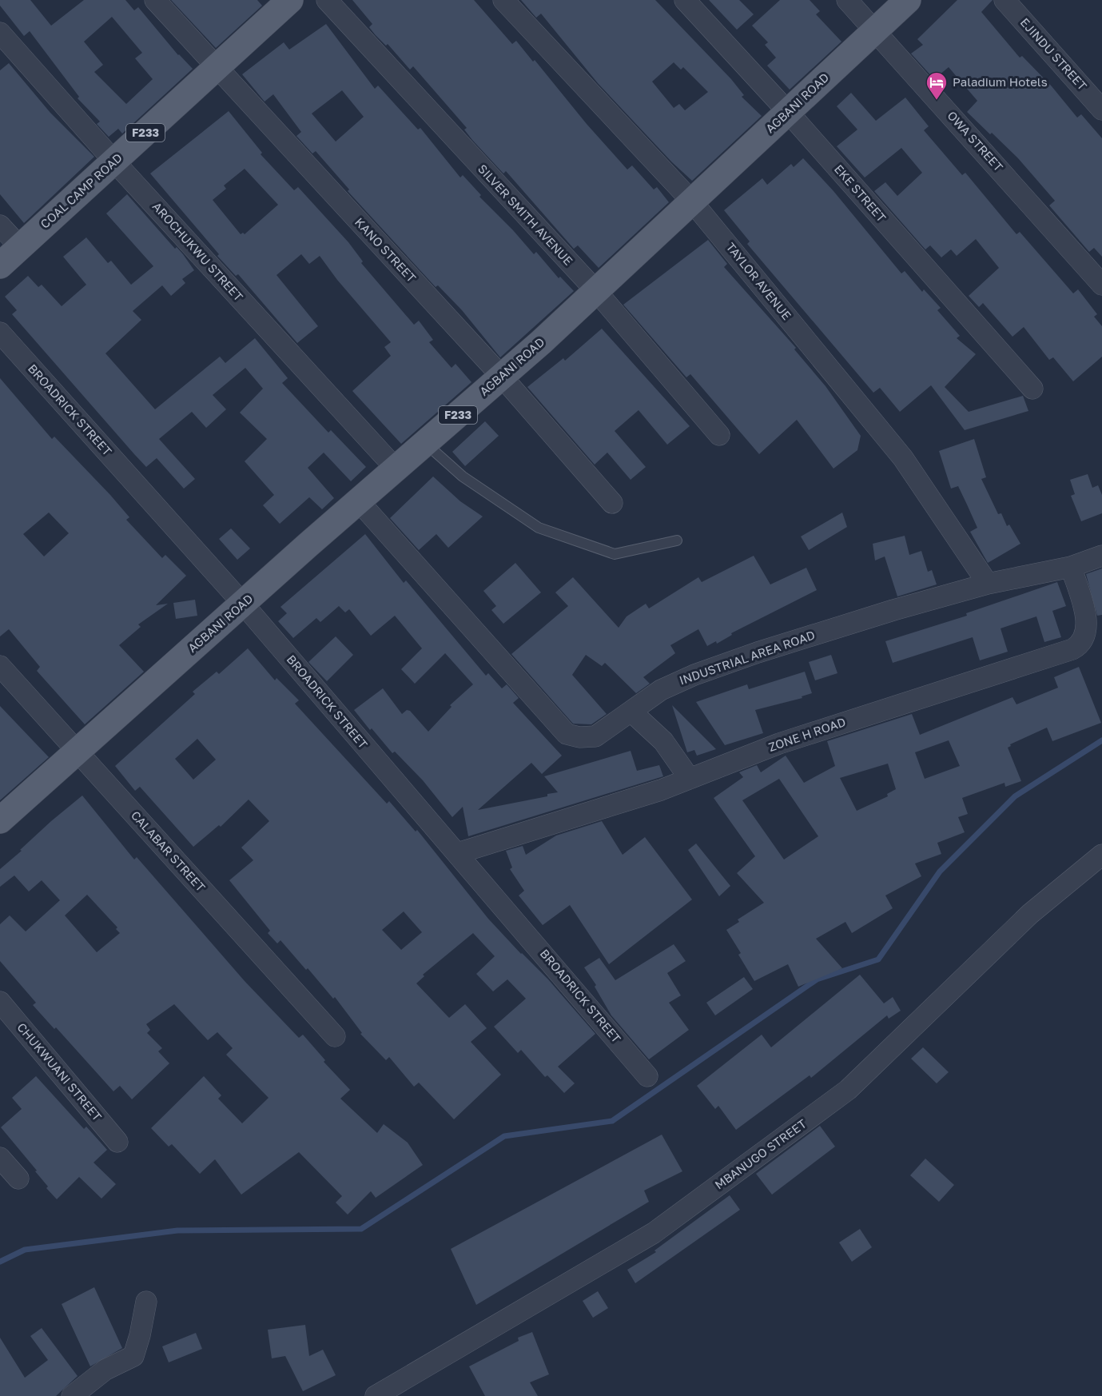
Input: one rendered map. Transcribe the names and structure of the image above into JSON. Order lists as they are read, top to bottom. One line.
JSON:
{"streets":{"main road":["AGBANI ROAD","F233","COAL CAMP ROAD"],"street":["EJINDU STREET","OWA STREET","EKE STREET","SILVER SMITH AVENUE","KANO STREET","AROCHUKWU STREET","TAYLOR AVENUE","BROADRICK STREET","INDUSTRIAL AREA ROAD","ZONE H ROAD","CALABAR STREET","CHUKWUANI STREET","MBANUGO STREET"]},"crossings":[["AGBANI ROAD","OWA STREET"],["AGBANI ROAD","EKE STREET"],["AGBANI ROAD","SILVER SMITH AVENUE"],["AGBANI ROAD","KANO STREET"],["AGBANI ROAD","AROCHUKWU STREET"],["AGBANI ROAD","TAYLOR AVENUE"],["AGBANI ROAD","BROADRICK STREET"],["AGBANI ROAD","INDUSTRIAL AREA ROAD"],["AGBANI ROAD","CALABAR STREET"],["COAL CAMP ROAD","KANO STREET"],["COAL CAMP ROAD","AROCHUKWU STREET"],["TAYLOR AVENUE","INDUSTRIAL AREA ROAD"],["BROADRICK STREET","ZONE H ROAD"],["INDUSTRIAL AREA ROAD","ZONE H ROAD"]],"places":{"hotel":["Paladium Hotels"]}}
